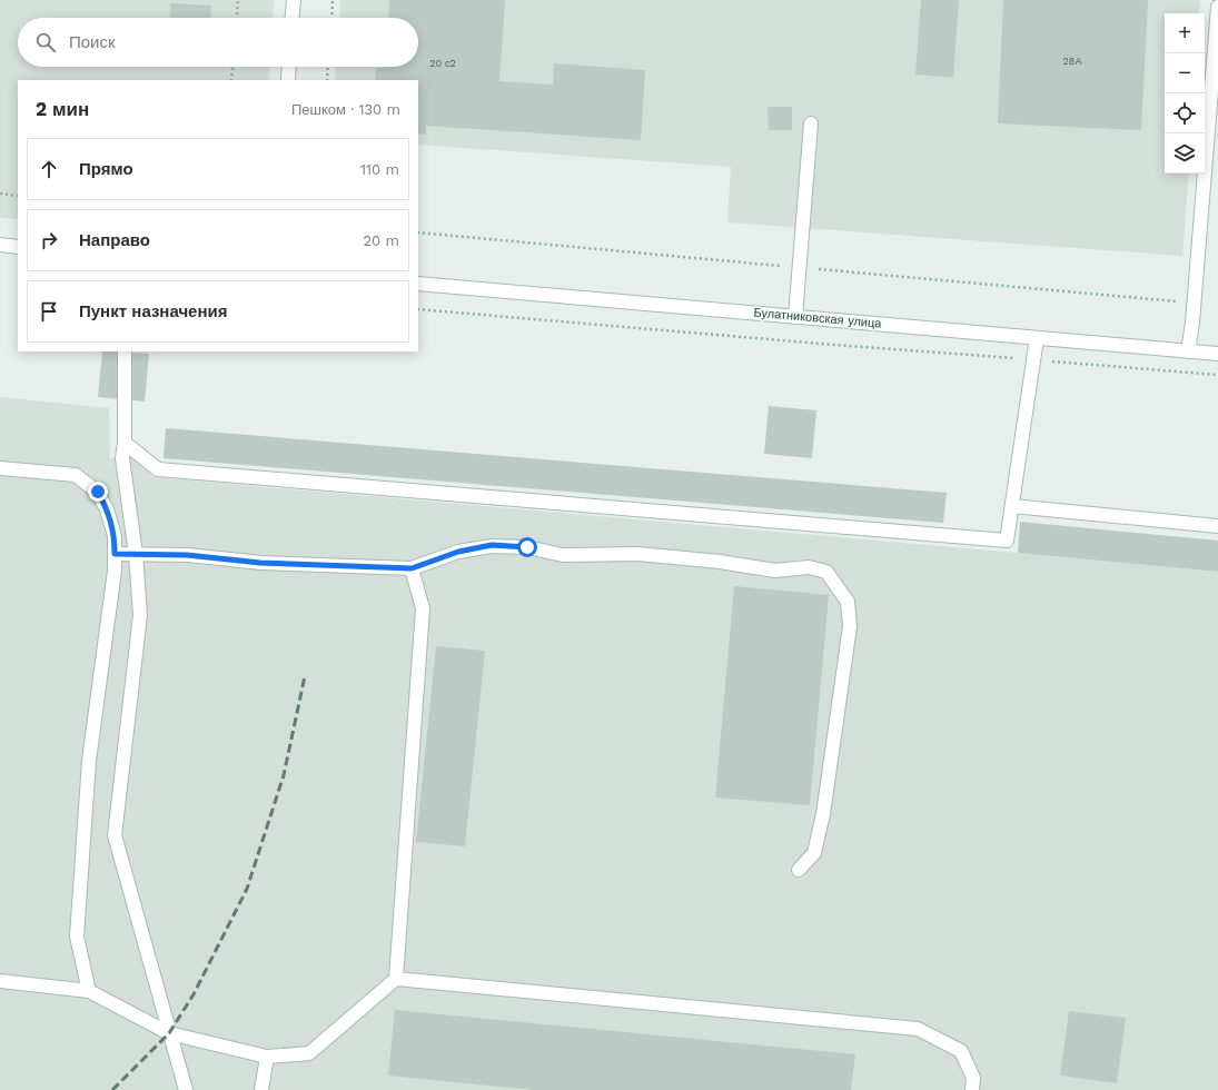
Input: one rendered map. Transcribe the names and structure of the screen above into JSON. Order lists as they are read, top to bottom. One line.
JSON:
{"streets":{"street":["Булатниковская улица"]},"house_numbers":["28А","20 с2"],"page":{"map_buttons":["+","−"],"search":"Поиск","heading":["2 мин","Пешком · 130 m"],"list":[["Прямо","110 m"],["Направо","20 m"],"Пункт назначения"]}}
